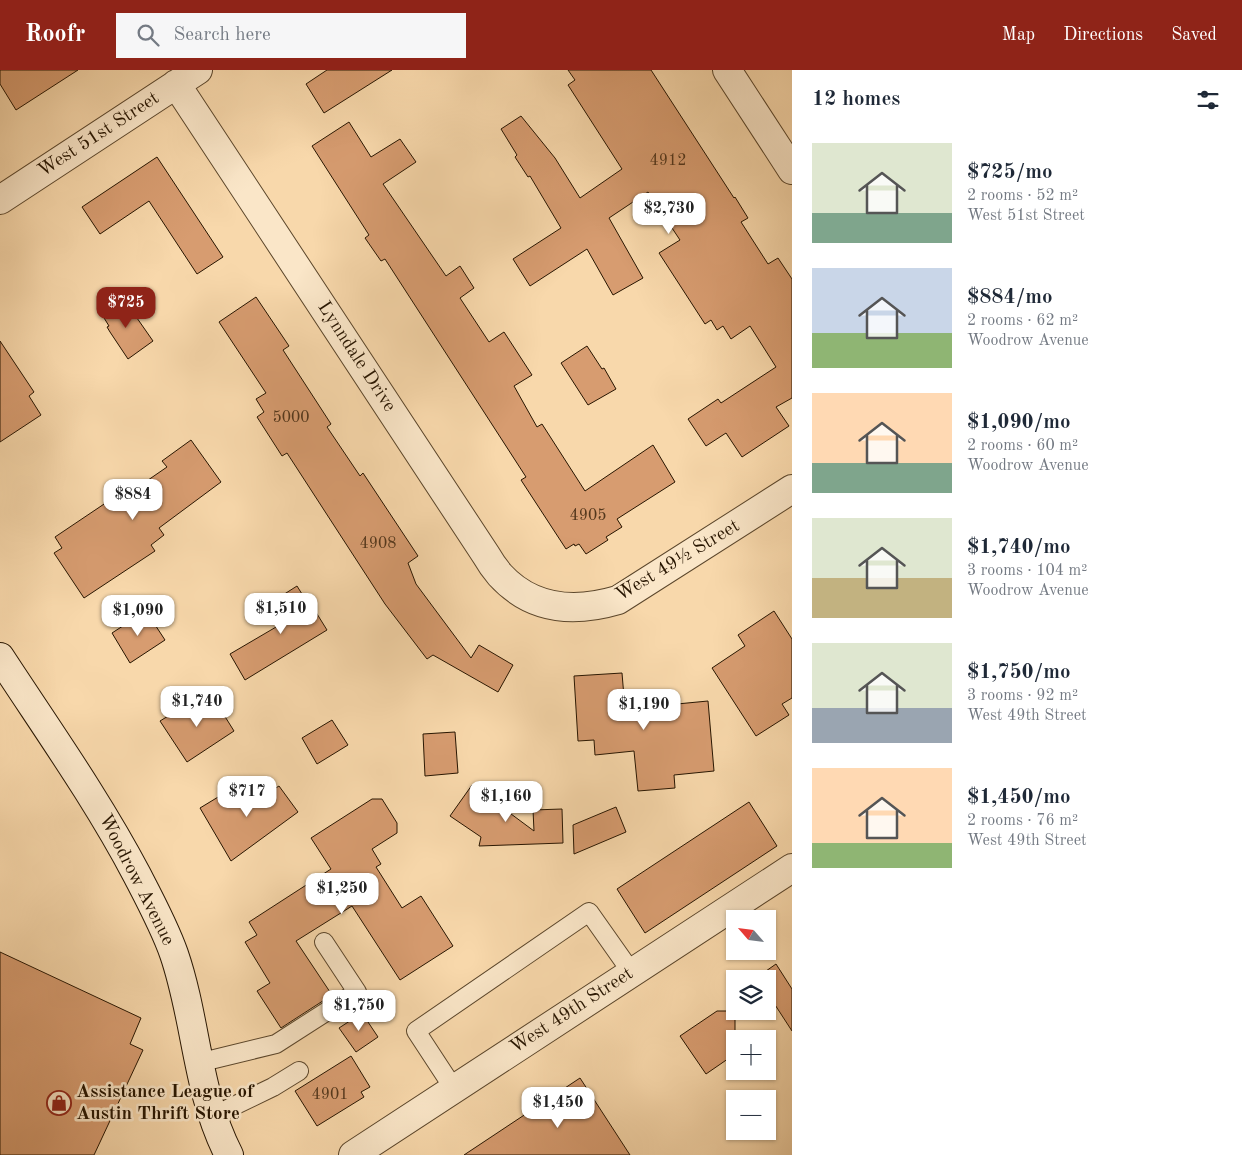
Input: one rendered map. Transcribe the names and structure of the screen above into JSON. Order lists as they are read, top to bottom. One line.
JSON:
{"streets":{"street":["West 51st Street","Lynndale Drive","West 49½ Street","Woodrow Avenue","West 49th Street"]},"crossings":[["West 51st Street","Lynndale Drive"],["Lynndale Drive","West 49½ Street"]],"places":{"shop":["Assistance League of Austin Thrift Store"]},"house_numbers":["4912","5000","4905","4908","4901"],"north":"top left","page":{"header":"Roofr","search":"Search here","nav":["Map","Directions","Saved"],"heading":"12 homes","list":[{"name":"$725/mo","note":"2 rooms · 52 m² · West 51st Street"},{"name":"$884/mo","note":"2 rooms · 62 m² · Woodrow Avenue"},{"name":"$1,090/mo","note":"2 rooms · 60 m² · Woodrow Avenue"},{"name":"$1,740/mo","note":"3 rooms · 104 m² · Woodrow Avenue"},{"name":"$1,750/mo","note":"3 rooms · 92 m² · West 49th Street"},{"name":"$1,450/mo","note":"2 rooms · 76 m² · West 49th Street"}],"price":["$2,730","$725","$884","$1,510","$1,090","$1,740","$1,190","$717","$1,160","$1,250","$1,750","$1,450"],"map_buttons":["+","−"]}}
